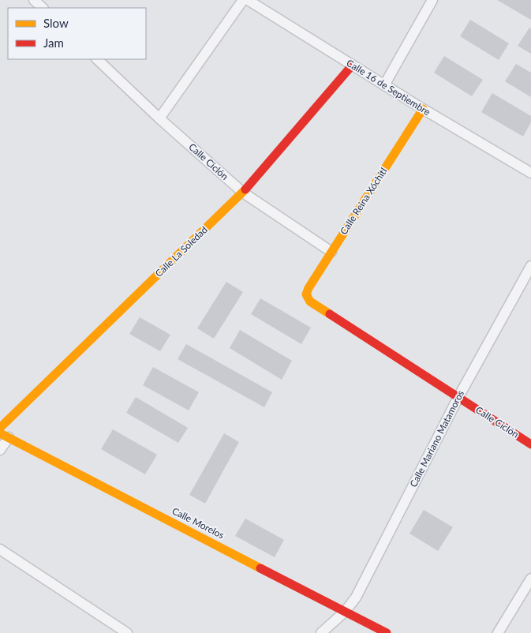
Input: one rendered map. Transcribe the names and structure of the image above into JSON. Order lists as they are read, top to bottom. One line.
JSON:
{"streets":{"street":["Calle 16 de Septiembre","Calle Ciclón","Calle Reina Xóchitl","Calle La Soledad","Calle Mariano Matamoros","Calle Morelos"]},"crossings":[["Calle 16 de Septiembre","Calle Reina Xóchitl"],["Calle 16 de Septiembre","Calle La Soledad"],["Calle Ciclón","Calle Reina Xóchitl"],["Calle Ciclón","Calle La Soledad"],["Calle Ciclón","Calle Mariano Matamoros"],["Calle Mariano Matamoros","Calle Morelos"]],"legend":["Slow","Jam"]}
